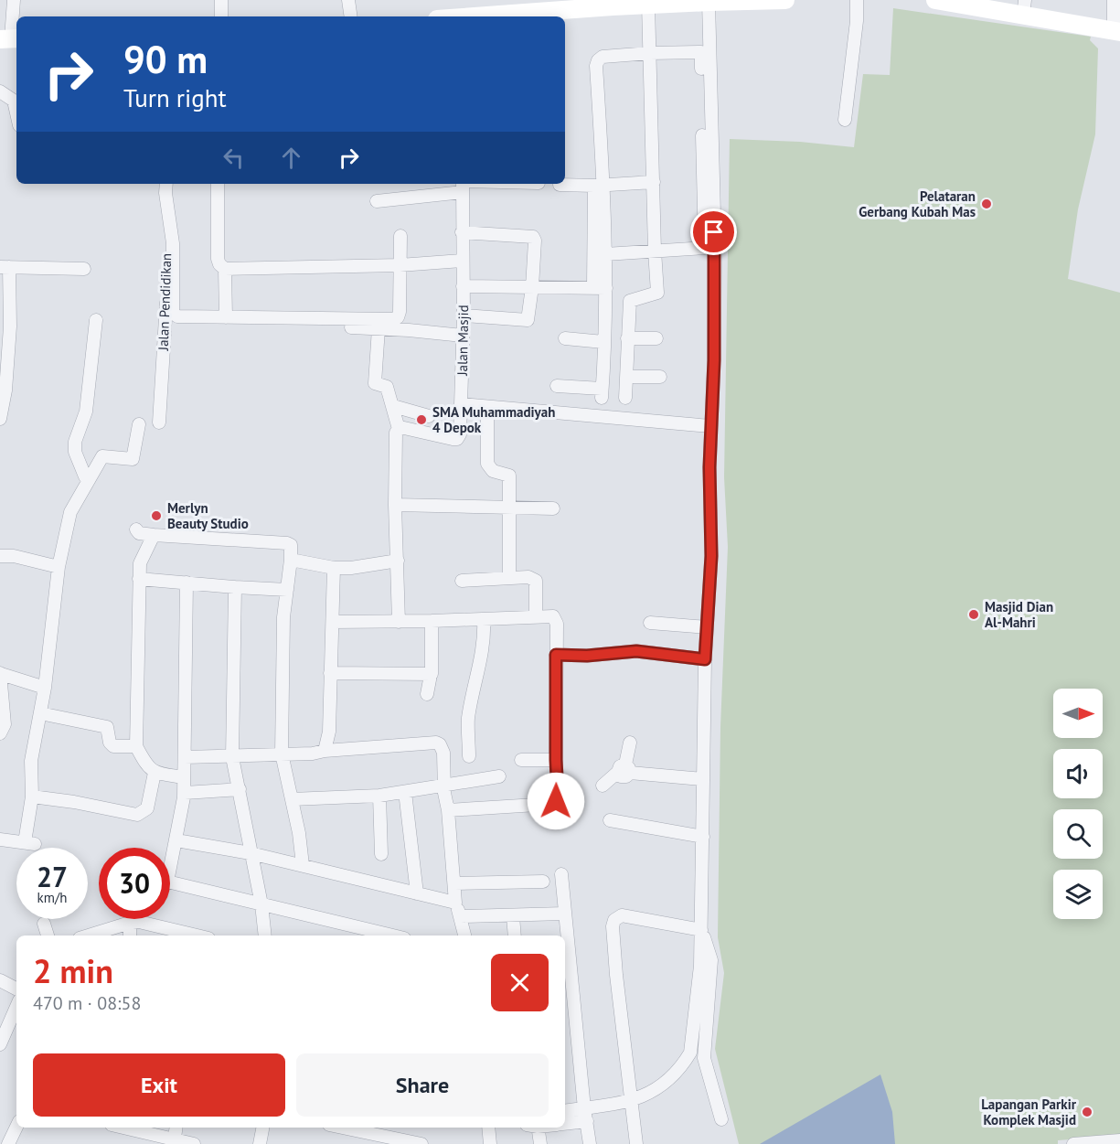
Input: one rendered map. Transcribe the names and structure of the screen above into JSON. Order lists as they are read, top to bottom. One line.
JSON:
{"streets":{"street":["Jalan Pendidikan","Jalan Masjid"]},"places":["Pelataran Gerbang Kubah Mas","SMA Muhammadiyah 4 Depok","Merlyn Beauty Studio","Masjid Dian Al-Mahri","Lapangan Parkir Komplek Masjid"],"north":"right","page":{"turn":["90 m","Turn right"],"speed":"27 km/h","limit":"30","heading":["2 min","470 m · 08:58"],"buttons":["Exit","Share"]}}
